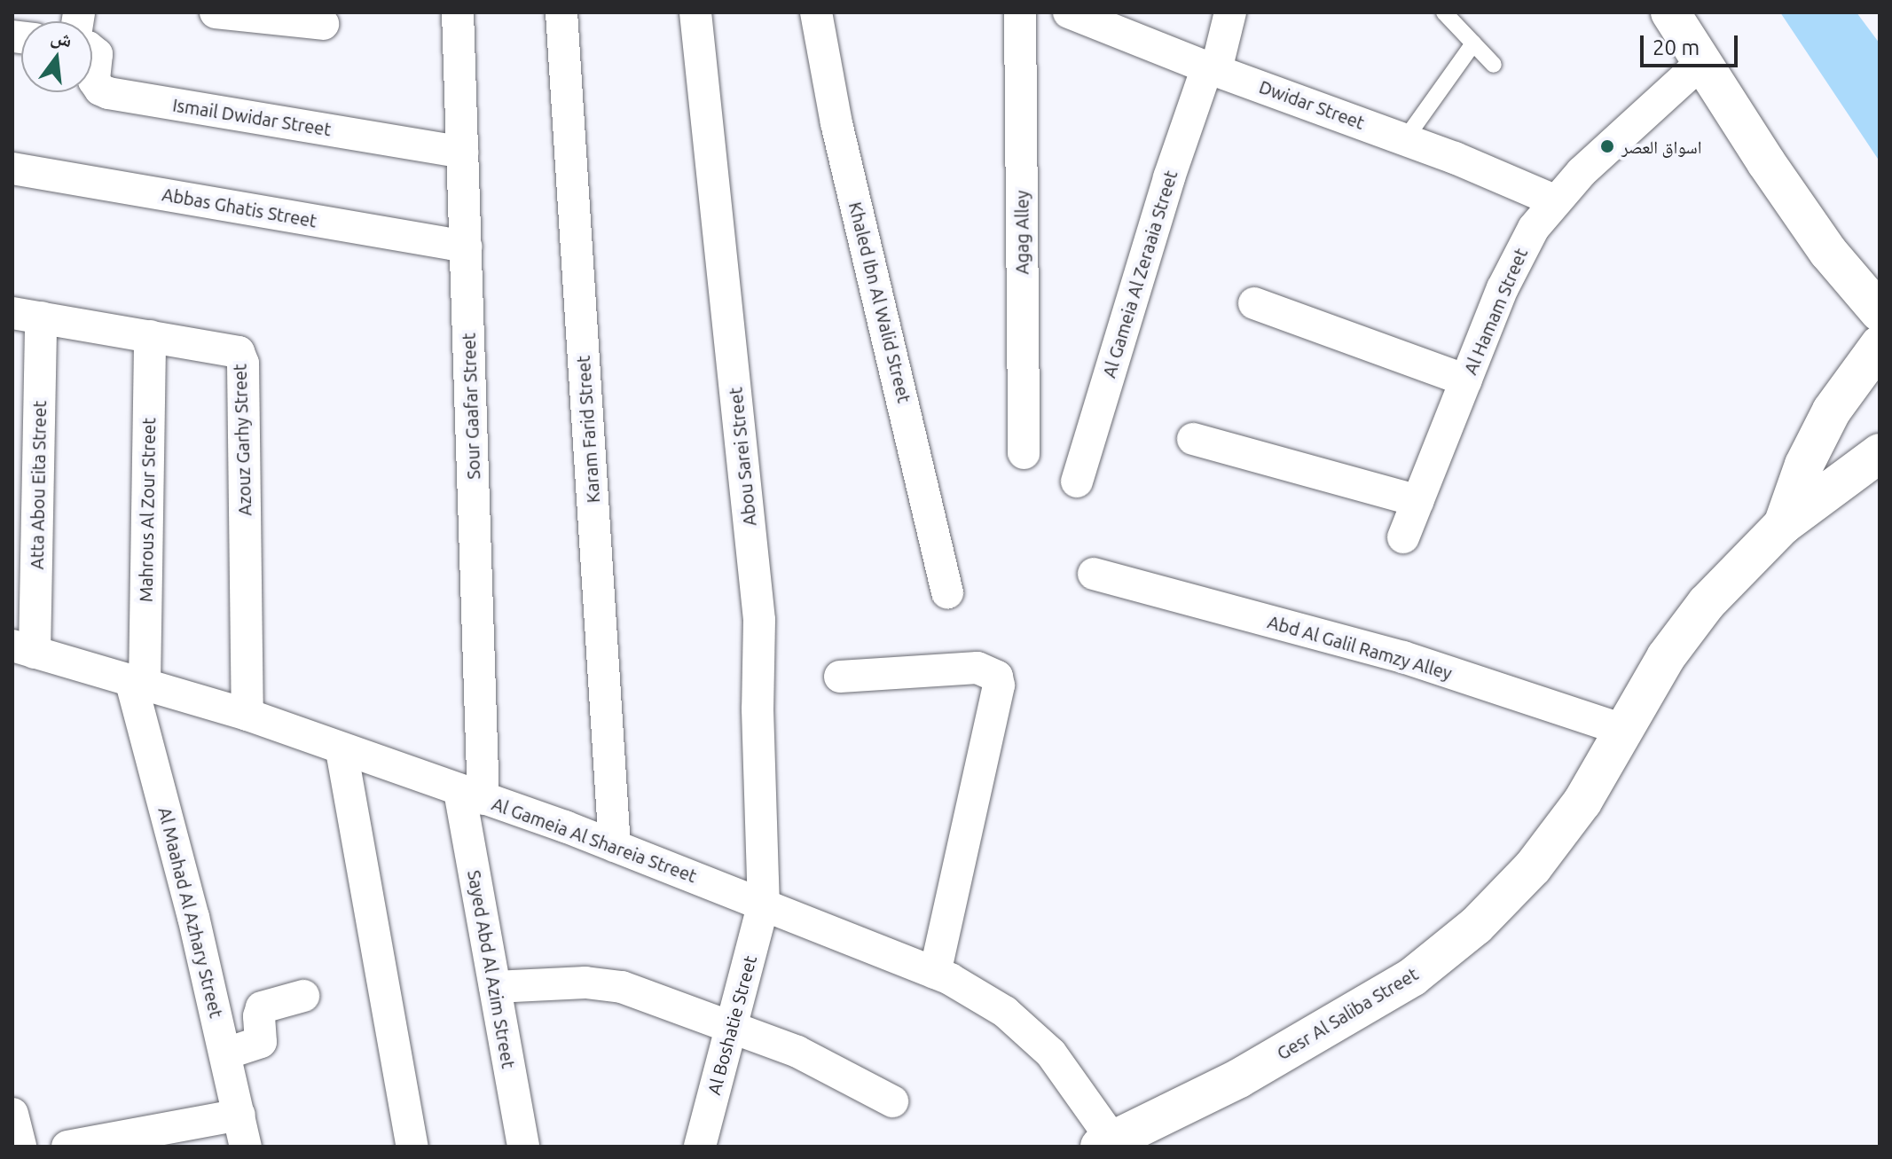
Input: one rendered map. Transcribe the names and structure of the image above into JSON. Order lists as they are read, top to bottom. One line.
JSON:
{"streets":{"street":["Dwidar Street","Ismail Dwidar Street","Abbas Ghatis Street","Agag Alley","Al Gameia Al Zeraaia Street","Khaled Ibn Al Walid Street","Al Hamam Street","Sour Gaafar Street","Karam Farid Street","Azouz Garhy Street","Abou Sarei Street","Atta Abou Eita Street","Mahrous Al Zour Street","Abd Al Galil Ramzy Alley","Al Gameia Al Shareia Street","Al Maahad Al Azhary Street","Sayed Abd Al Azim Street","Gesr Al Saliba Street","Al Boshatie Street"]},"crossings":[["Dwidar Street","Al Gameia Al Zeraaia Street"],["Dwidar Street","Al Hamam Street"],["Ismail Dwidar Street","Sour Gaafar Street"],["Abbas Ghatis Street","Sour Gaafar Street"],["Sour Gaafar Street","Al Gameia Al Shareia Street"],["Sour Gaafar Street","Sayed Abd Al Azim Street"],["Karam Farid Street","Al Gameia Al Shareia Street"],["Azouz Garhy Street","Atta Abou Eita Street"],["Azouz Garhy Street","Mahrous Al Zour Street"],["Azouz Garhy Street","Al Gameia Al Shareia Street"],["Abou Sarei Street","Al Gameia Al Shareia Street"],["Abou Sarei Street","Al Boshatie Street"],["Atta Abou Eita Street","Al Gameia Al Shareia Street"],["Mahrous Al Zour Street","Al Gameia Al Shareia Street"],["Mahrous Al Zour Street","Al Maahad Al Azhary Street"],["Abd Al Galil Ramzy Alley","Gesr Al Saliba Street"],["Al Gameia Al Shareia Street","Al Maahad Al Azhary Street"],["Al Gameia Al Shareia Street","Sayed Abd Al Azim Street"],["Al Gameia Al Shareia Street","Gesr Al Saliba Street"],["Al Gameia Al Shareia Street","Al Boshatie Street"]],"places":["اسواق العصر"],"scale_bar":"20 m","north":"top"}
